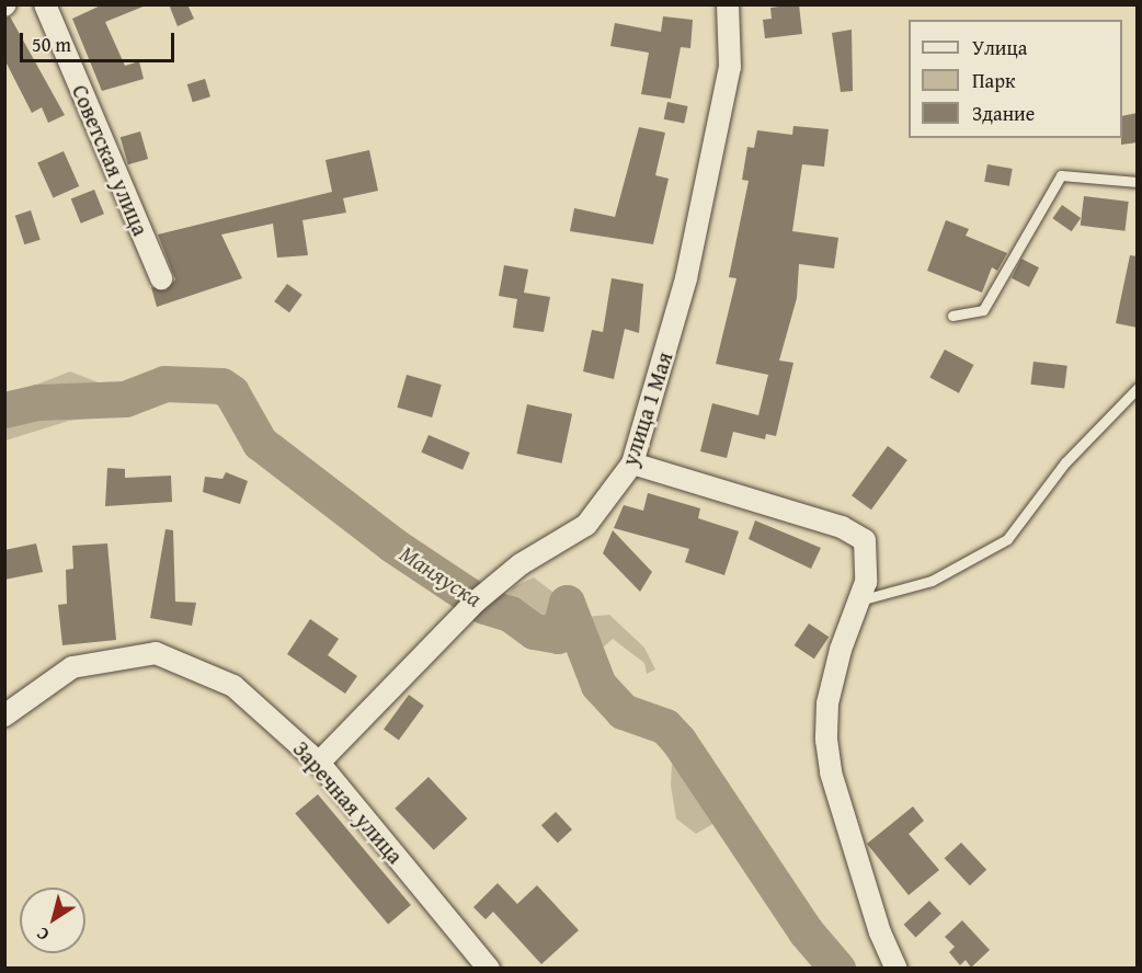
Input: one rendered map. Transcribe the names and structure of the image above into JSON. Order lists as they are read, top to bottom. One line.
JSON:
{"streets":{"street":["Советская улица","улица 1 Мая","Заречная улица"]},"crossings":[["улица 1 Мая","Заречная улица"]],"water":["Маняуска"],"legend":["Улица","Парк","Здание"],"scale_bar":"50 m","north":"bottom left"}
